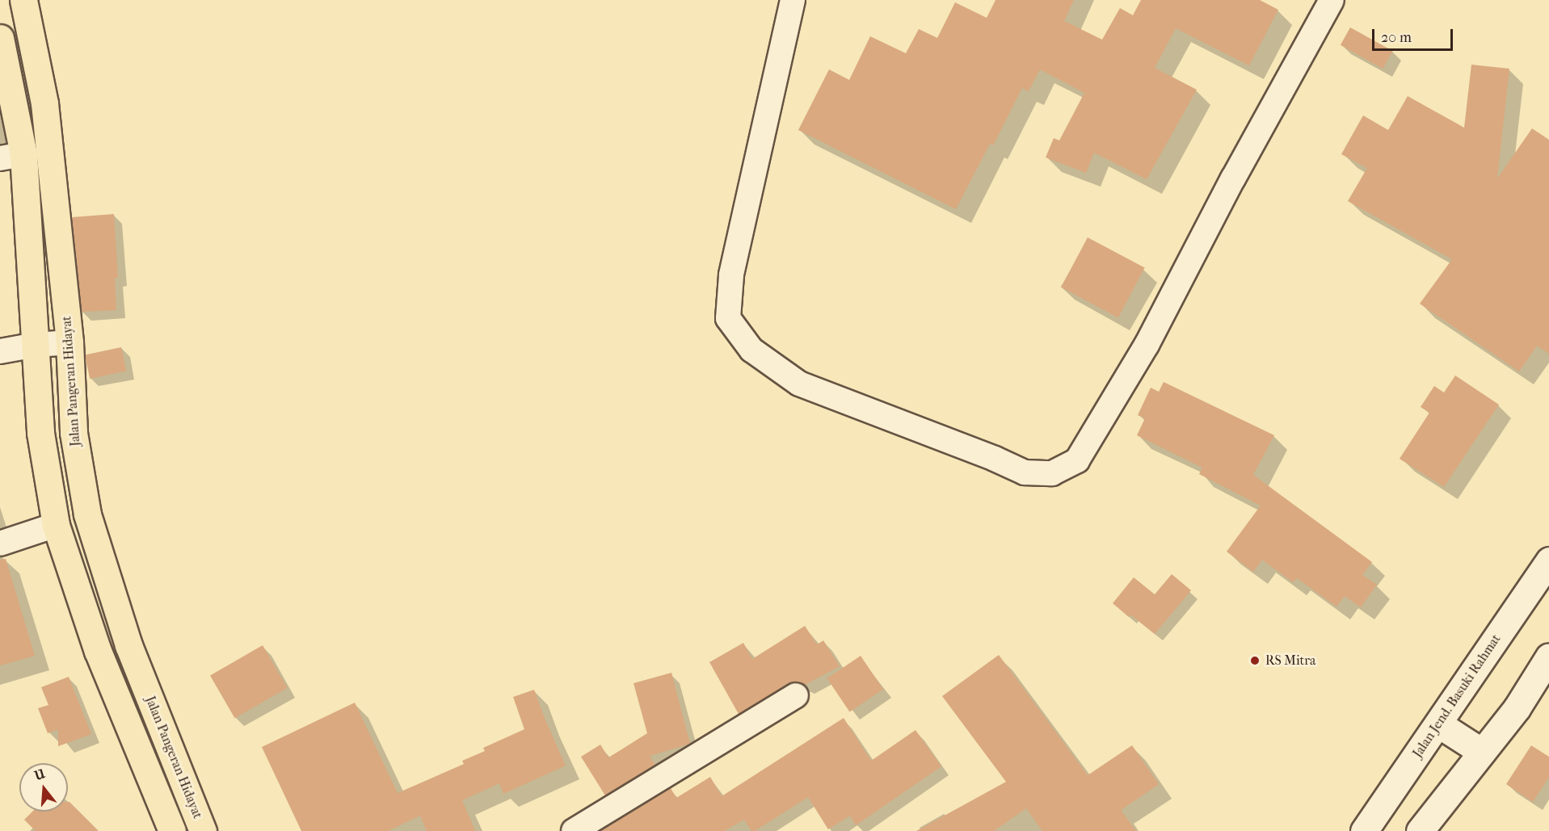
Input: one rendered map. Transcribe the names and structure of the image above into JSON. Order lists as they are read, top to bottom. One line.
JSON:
{"streets":{"highway":["Jalan Pangeran Hidayat"],"main road":["Jalan Jend. Basuki Rahmat"]},"places":["RS Mitra"],"scale_bar":"20 m","north":"top"}
